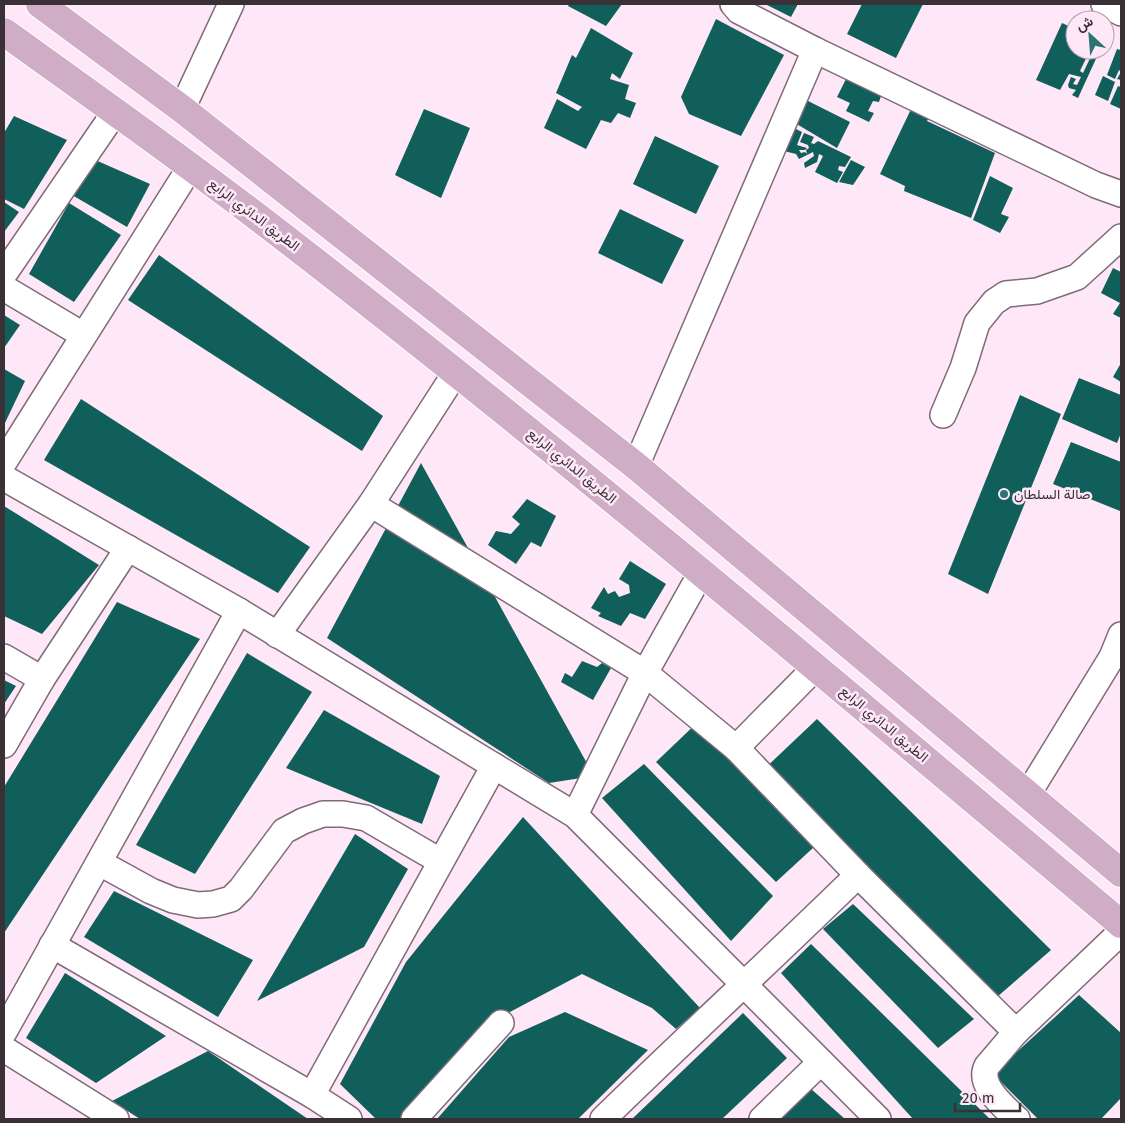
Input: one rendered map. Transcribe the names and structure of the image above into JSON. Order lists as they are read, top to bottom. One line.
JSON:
{"streets":{"main road":["الطريق الدائري الرابع"]},"places":["صالة السلطان"],"scale_bar":"20 m","north":"top left"}
